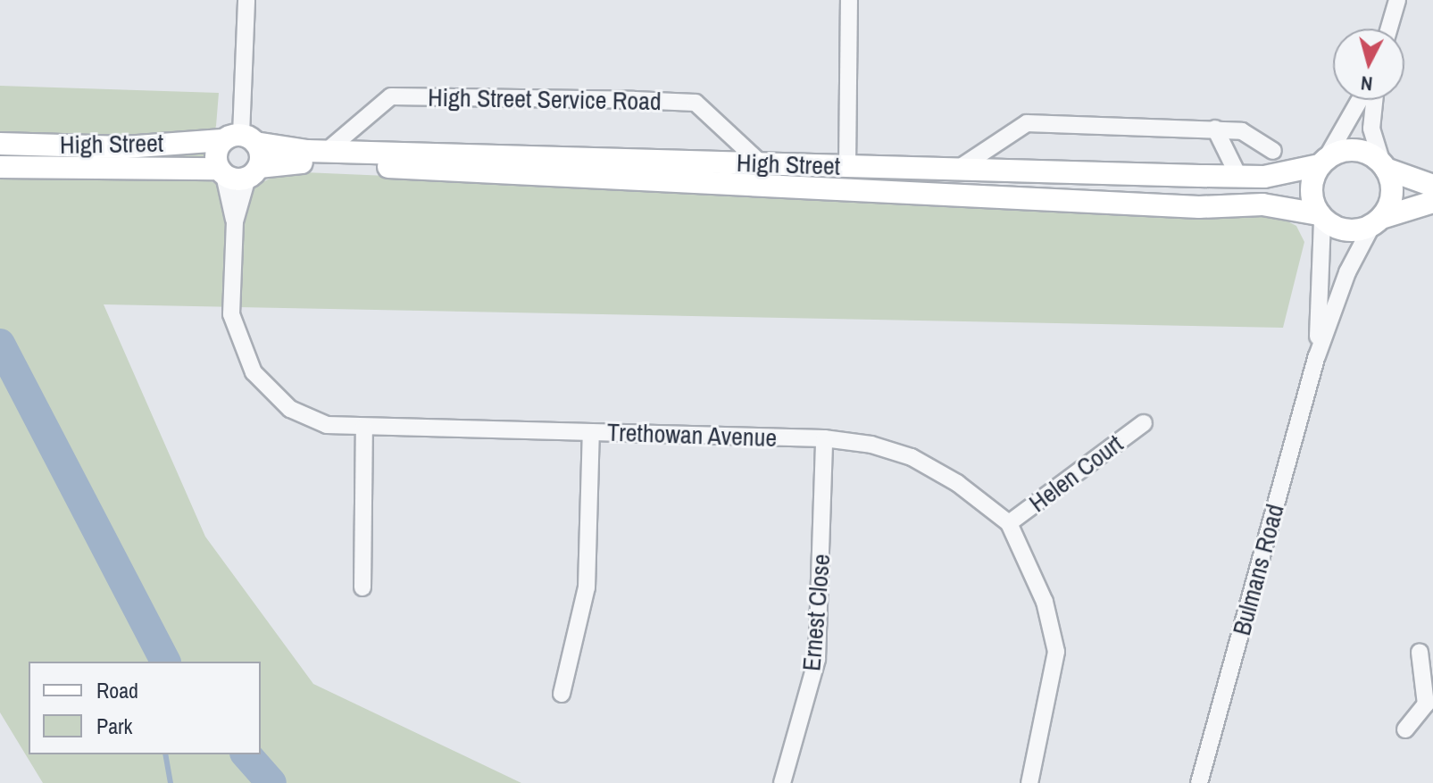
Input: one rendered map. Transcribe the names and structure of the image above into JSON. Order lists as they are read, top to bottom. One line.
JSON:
{"streets":{"main road":["High Street"],"street":["High Street Service Road","Trethowan Avenue","Helen Court","Bulmans Road","Ernest Close"]},"crossings":[["High Street Service Road","High Street"],["High Street","Trethowan Avenue"],["High Street","Bulmans Road"],["Trethowan Avenue","Helen Court"],["Trethowan Avenue","Ernest Close"]],"legend":["Road","Park"],"north":"bottom"}
